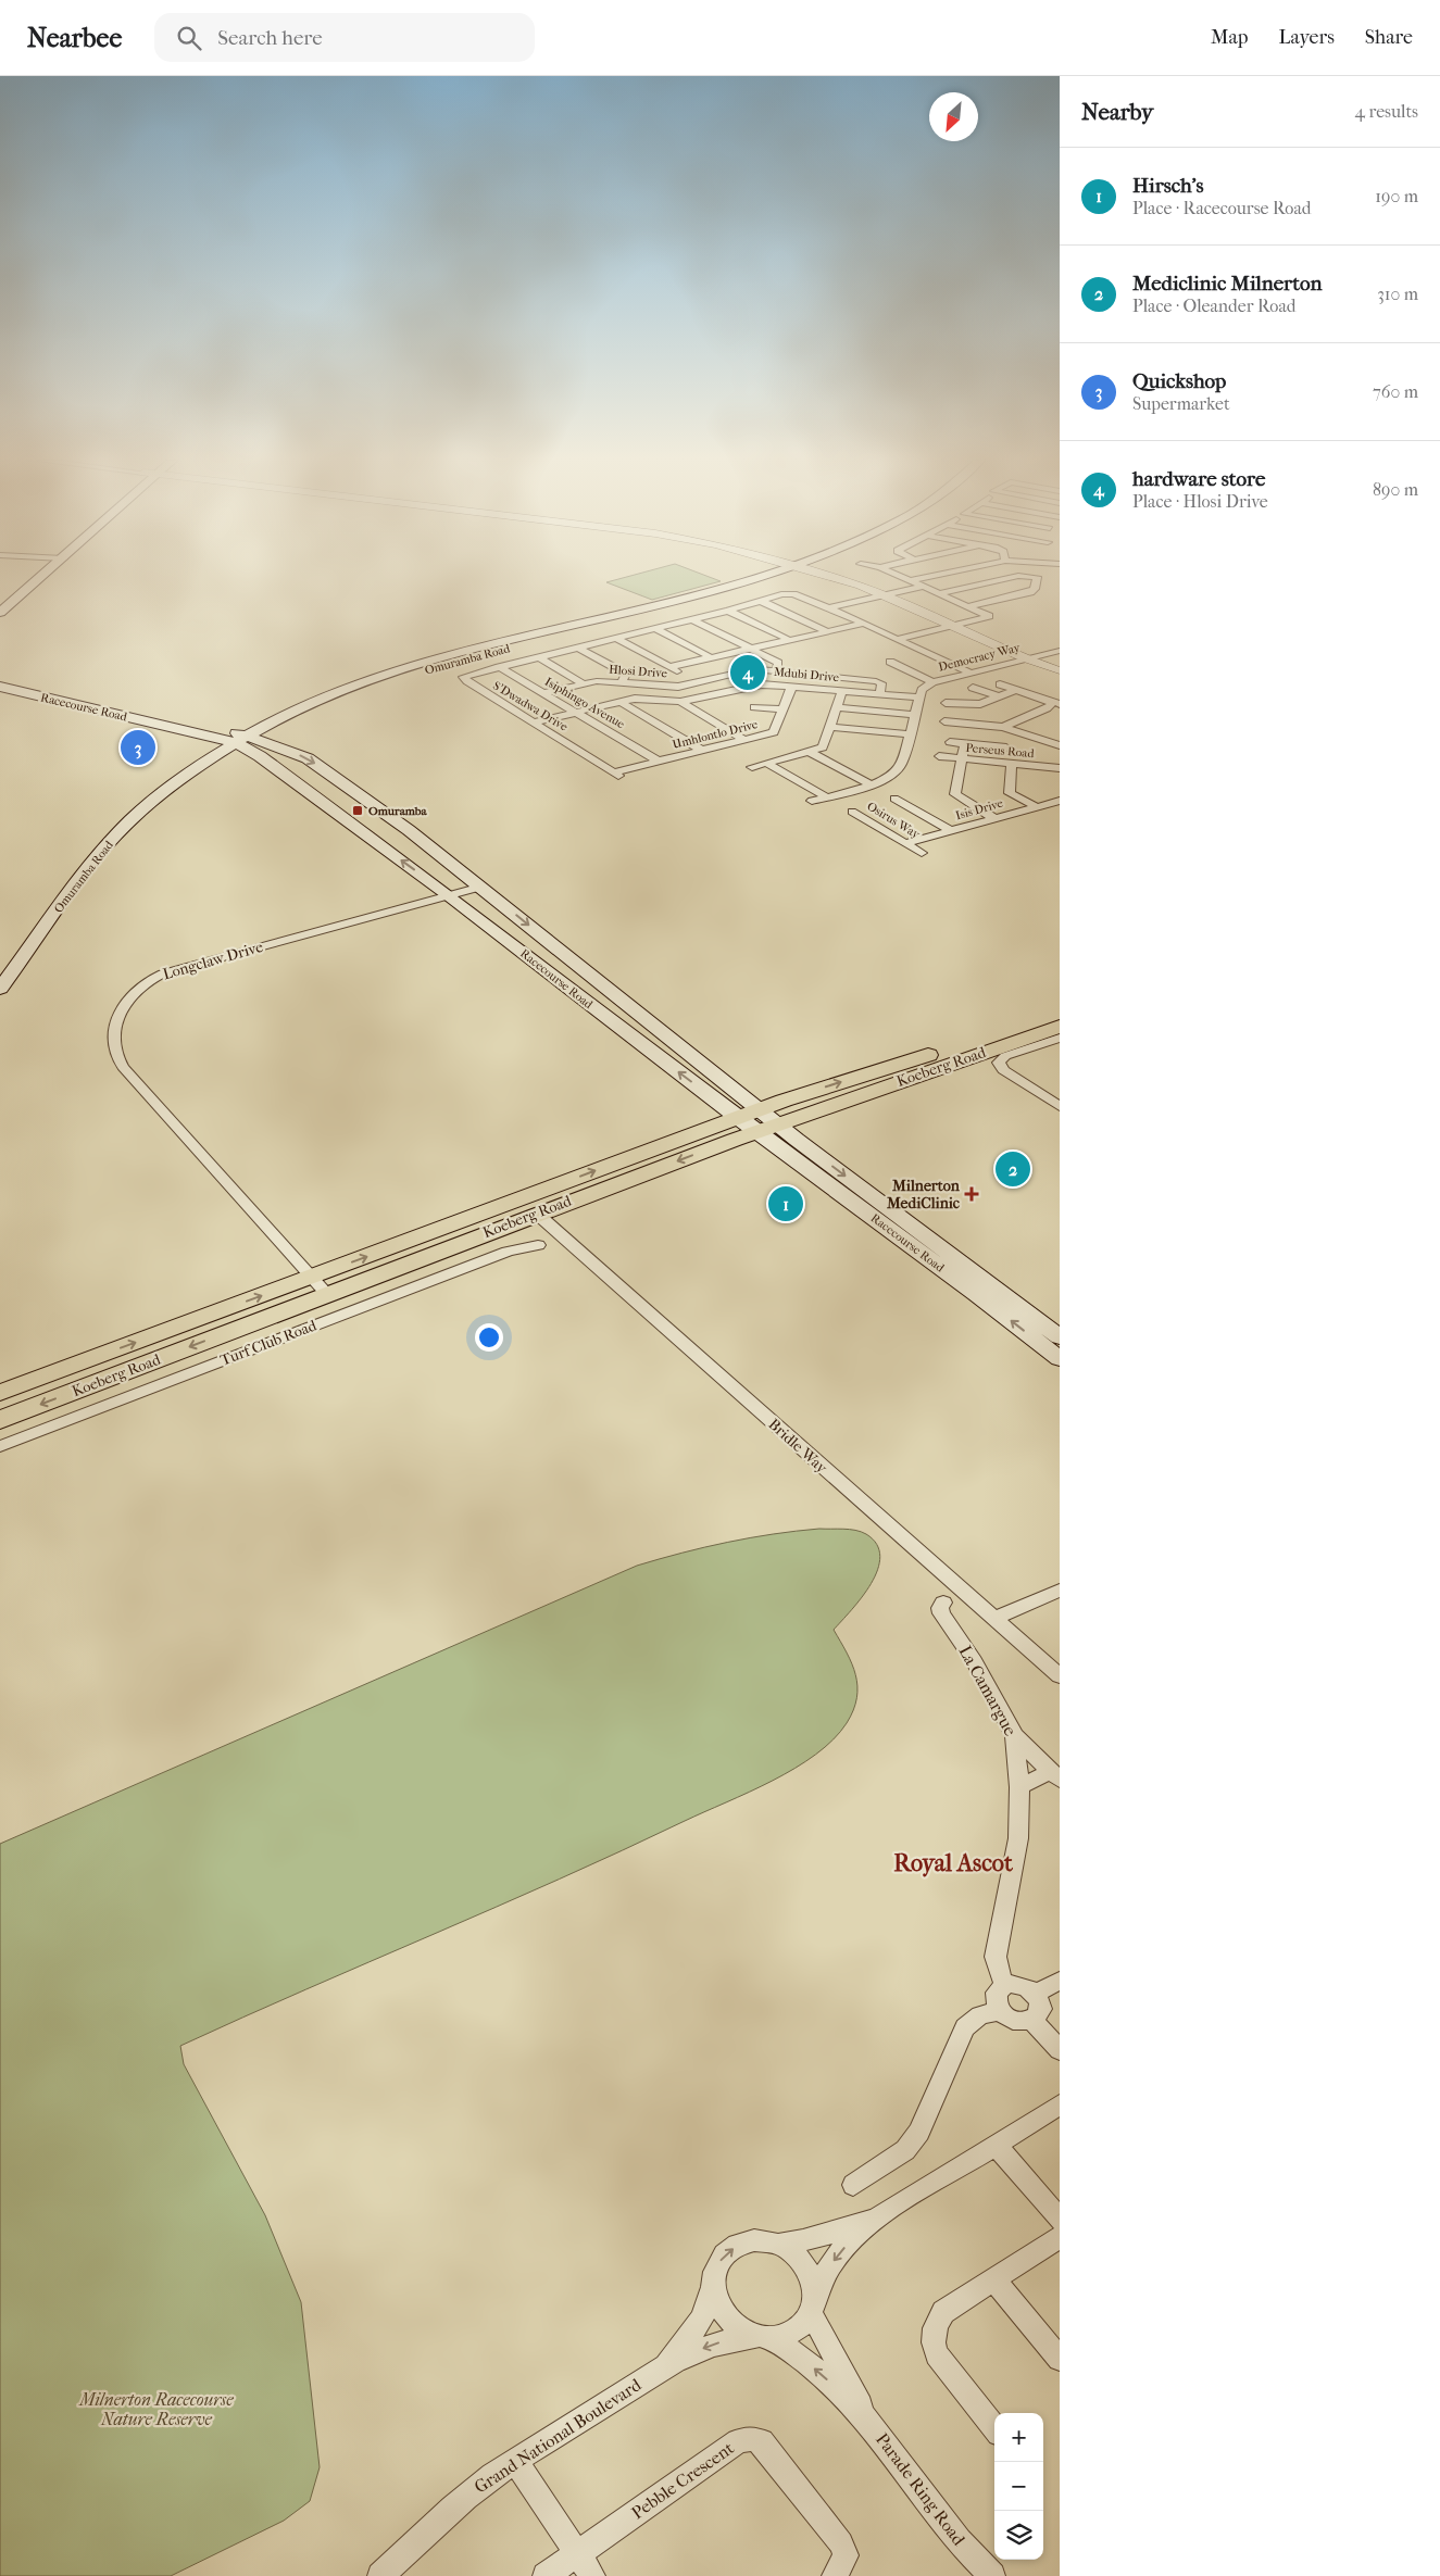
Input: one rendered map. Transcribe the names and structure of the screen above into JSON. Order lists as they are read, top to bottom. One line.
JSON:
{"streets":{"main road":["Omuramba Road","Racecourse Road","Koeberg Road"],"street":["Democracy Way","Hlosi Drive","Mdubi Drive","Isiphingo Avenue","S'Dwadwa Drive","Umhlontlo Drive","Perseus Road","Isis Drive","Osirus Way","Longclaw Drive","Turf Club Road","Bridle Way","La Camargue","Grand National Boulevard","Pebble Crescent","Parade Ring Road"]},"crossings":[["Democracy Way","Mdubi Drive"],["Omuramba Road","Racecourse Road"],["Hlosi Drive","Mdubi Drive"],["Hlosi Drive","Isiphingo Avenue"],["Mdubi Drive","Isiphingo Avenue"],["Mdubi Drive","S'Dwadwa Drive"],["Mdubi Drive","Umhlontlo Drive"],["Isiphingo Avenue","S'Dwadwa Drive"],["Isiphingo Avenue","Umhlontlo Drive"],["S'Dwadwa Drive","Umhlontlo Drive"],["Racecourse Road","Longclaw Drive"],["Racecourse Road","Koeberg Road"],["Isis Drive","Osirus Way"],["Longclaw Drive","Koeberg Road"],["Koeberg Road","Bridle Way"],["Grand National Boulevard","Parade Ring Road"]],"districts":["Royal Ascot"],"parks":["Milnerton Racecourse Nature Reserve"],"places":{"transit":["Omuramba"],"health":["Milnerton MediClinic"]},"north":"bottom left","page":{"header":"Nearbee","search":"Search here","nav":["Map","Layers","Share"],"heading":["Nearby","4 results"],"list":[{"mark":"1","name":"Hirsch's","note":"Place · Racecourse Road","value":"190 m"},{"mark":"2","name":"Mediclinic Milnerton","note":"Place · Oleander Road","value":"310 m"},{"mark":"3","name":"Quickshop","note":"Supermarket","value":"760 m"},{"mark":"4","name":"hardware store","note":"Place · Hlosi Drive","value":"890 m"}],"pins":["4","3","2","1"],"map_buttons":["+","−"]}}
